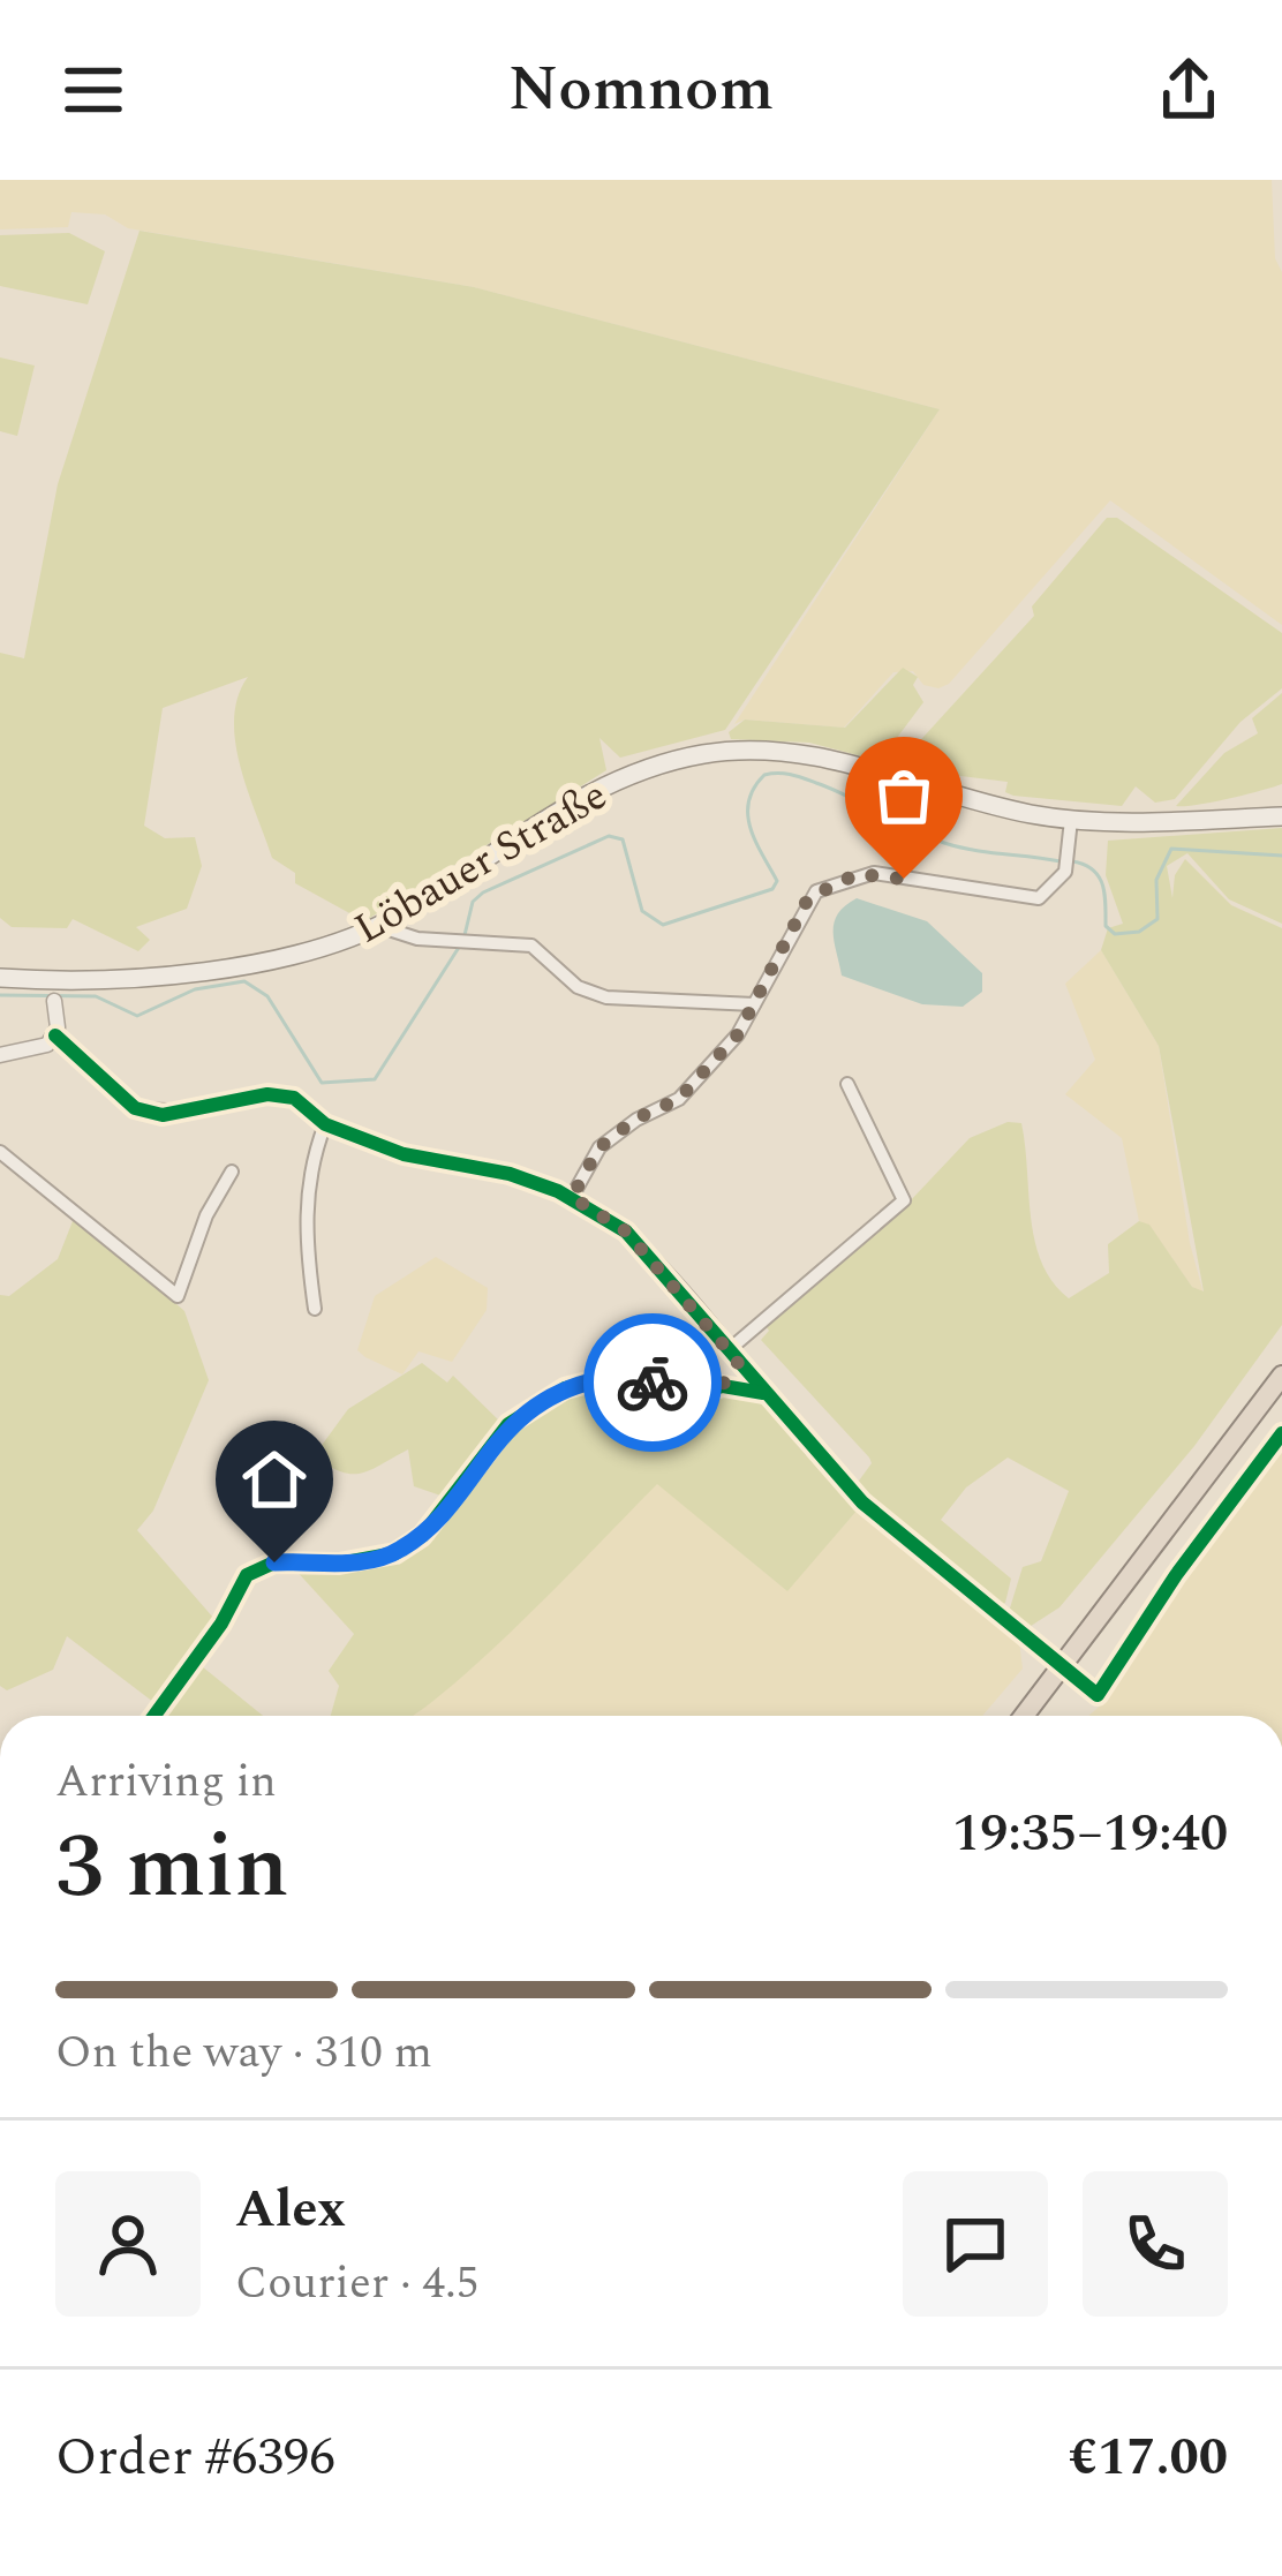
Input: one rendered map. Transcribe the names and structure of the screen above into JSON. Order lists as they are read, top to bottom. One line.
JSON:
{"streets":{"main road":["Löbauer Straße"]},"page":{"header":"Nomnom","heading":["3 min","Arriving in","19:35–19:40"],"panel":["Alex","Courier · 4.5","Order #6396","€17.00"],"bar":"On the way · 310 m"}}
